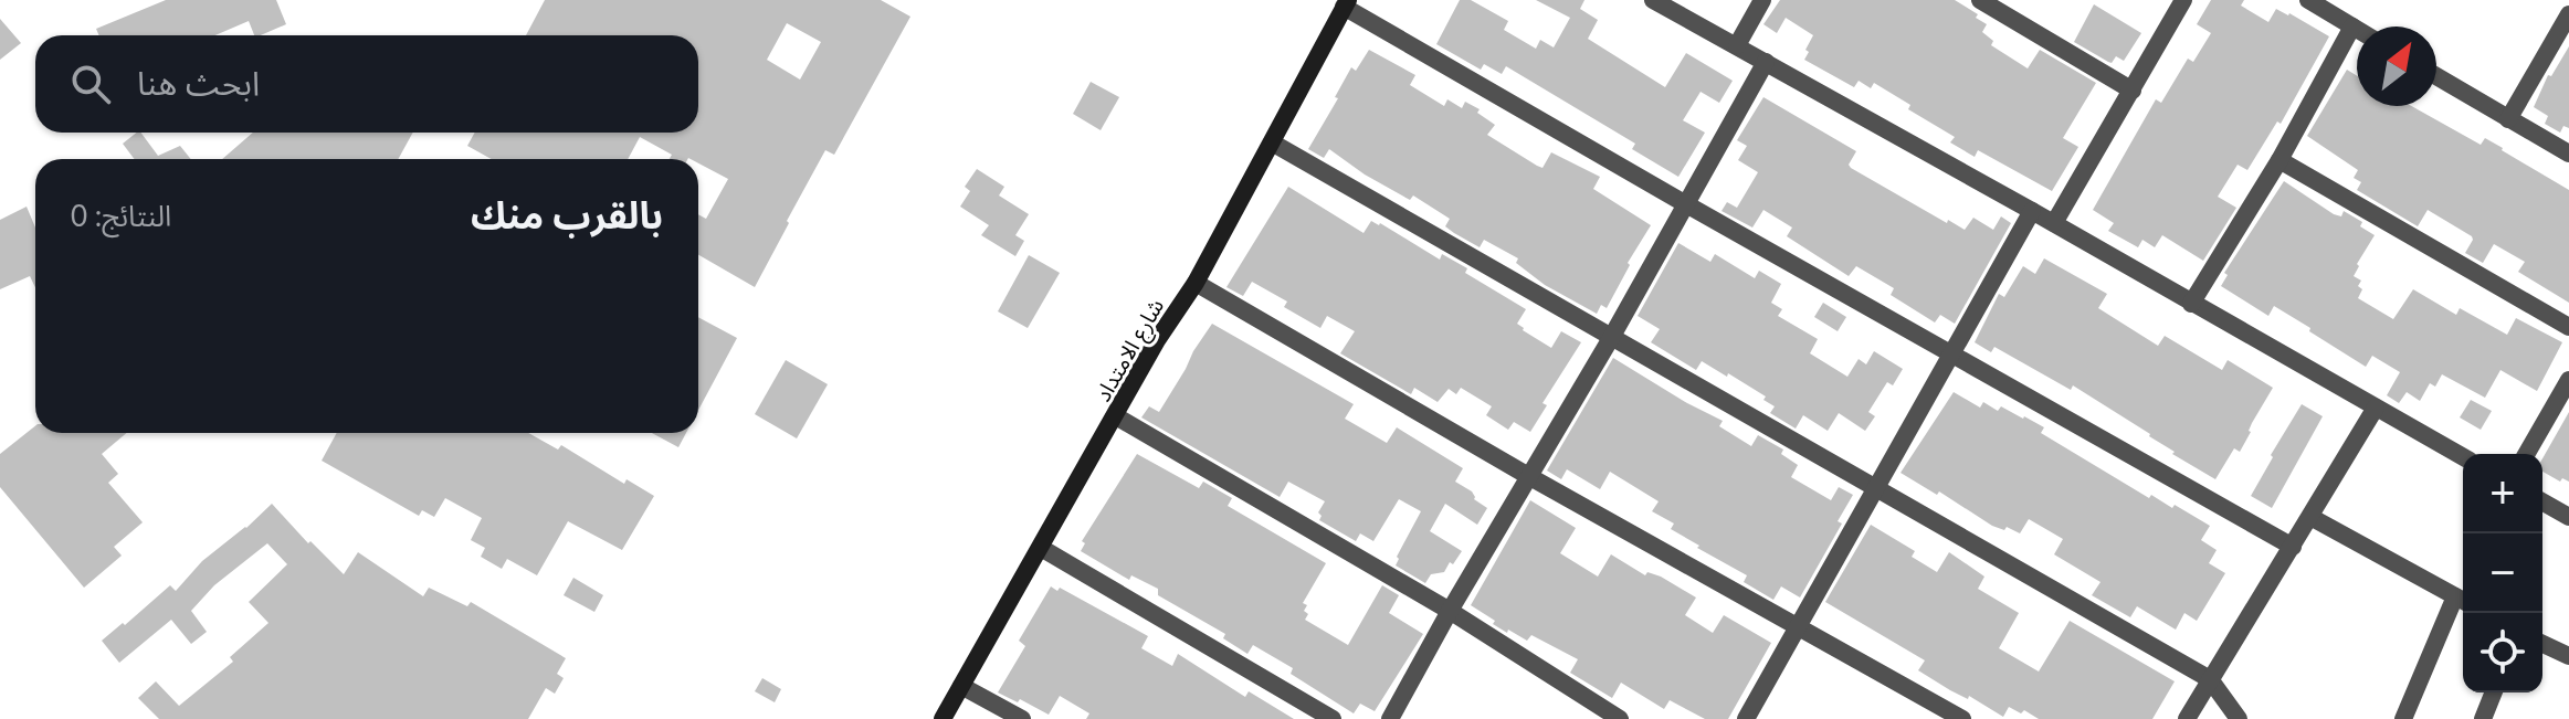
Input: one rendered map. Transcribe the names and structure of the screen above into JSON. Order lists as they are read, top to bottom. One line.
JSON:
{"streets":{"street":["شارع الامتداد"]},"north":"top right","page":{"search":"ابحث هنا","heading":["بالقرب منك","النتائج: 0"],"map_buttons":["+","−"]}}
